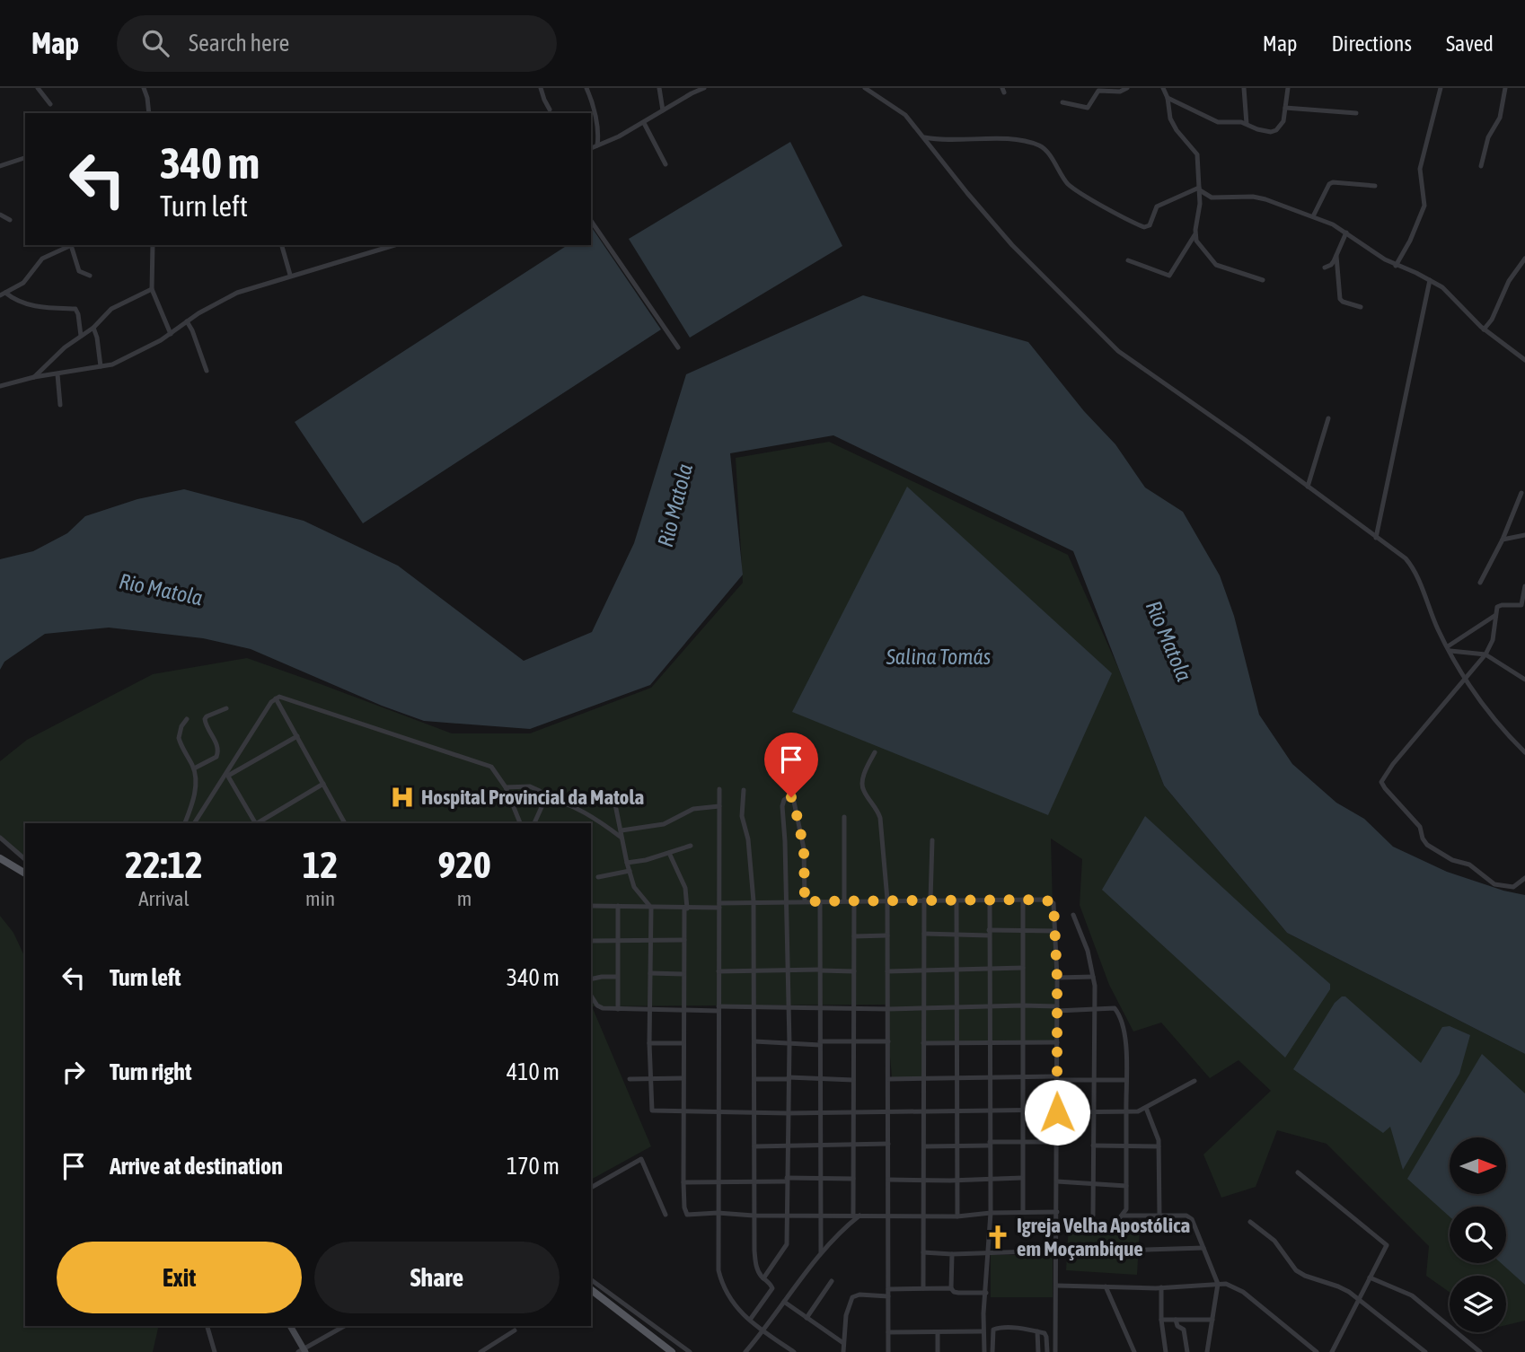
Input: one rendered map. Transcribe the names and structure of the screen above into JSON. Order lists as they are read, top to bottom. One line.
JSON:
{"water":["Rio Matola","Salina Tomás"],"places":{"hospital":["Hospital Provincial da Matola"],"church":["Igreja Velha Apostólica em Moçambique"]},"north":"right","page":{"header":"Map","search":"Search here","nav":["Map","Directions","Saved"],"turn":["340 m","Turn left"],"eta":["22:12","Arrival","12","min","920","m"],"list":[{"name":"Turn left","value":"340 m"},{"name":"Turn right","value":"410 m"},{"name":"Arrive at destination","value":"170 m"}],"buttons":["Exit","Share"]}}
